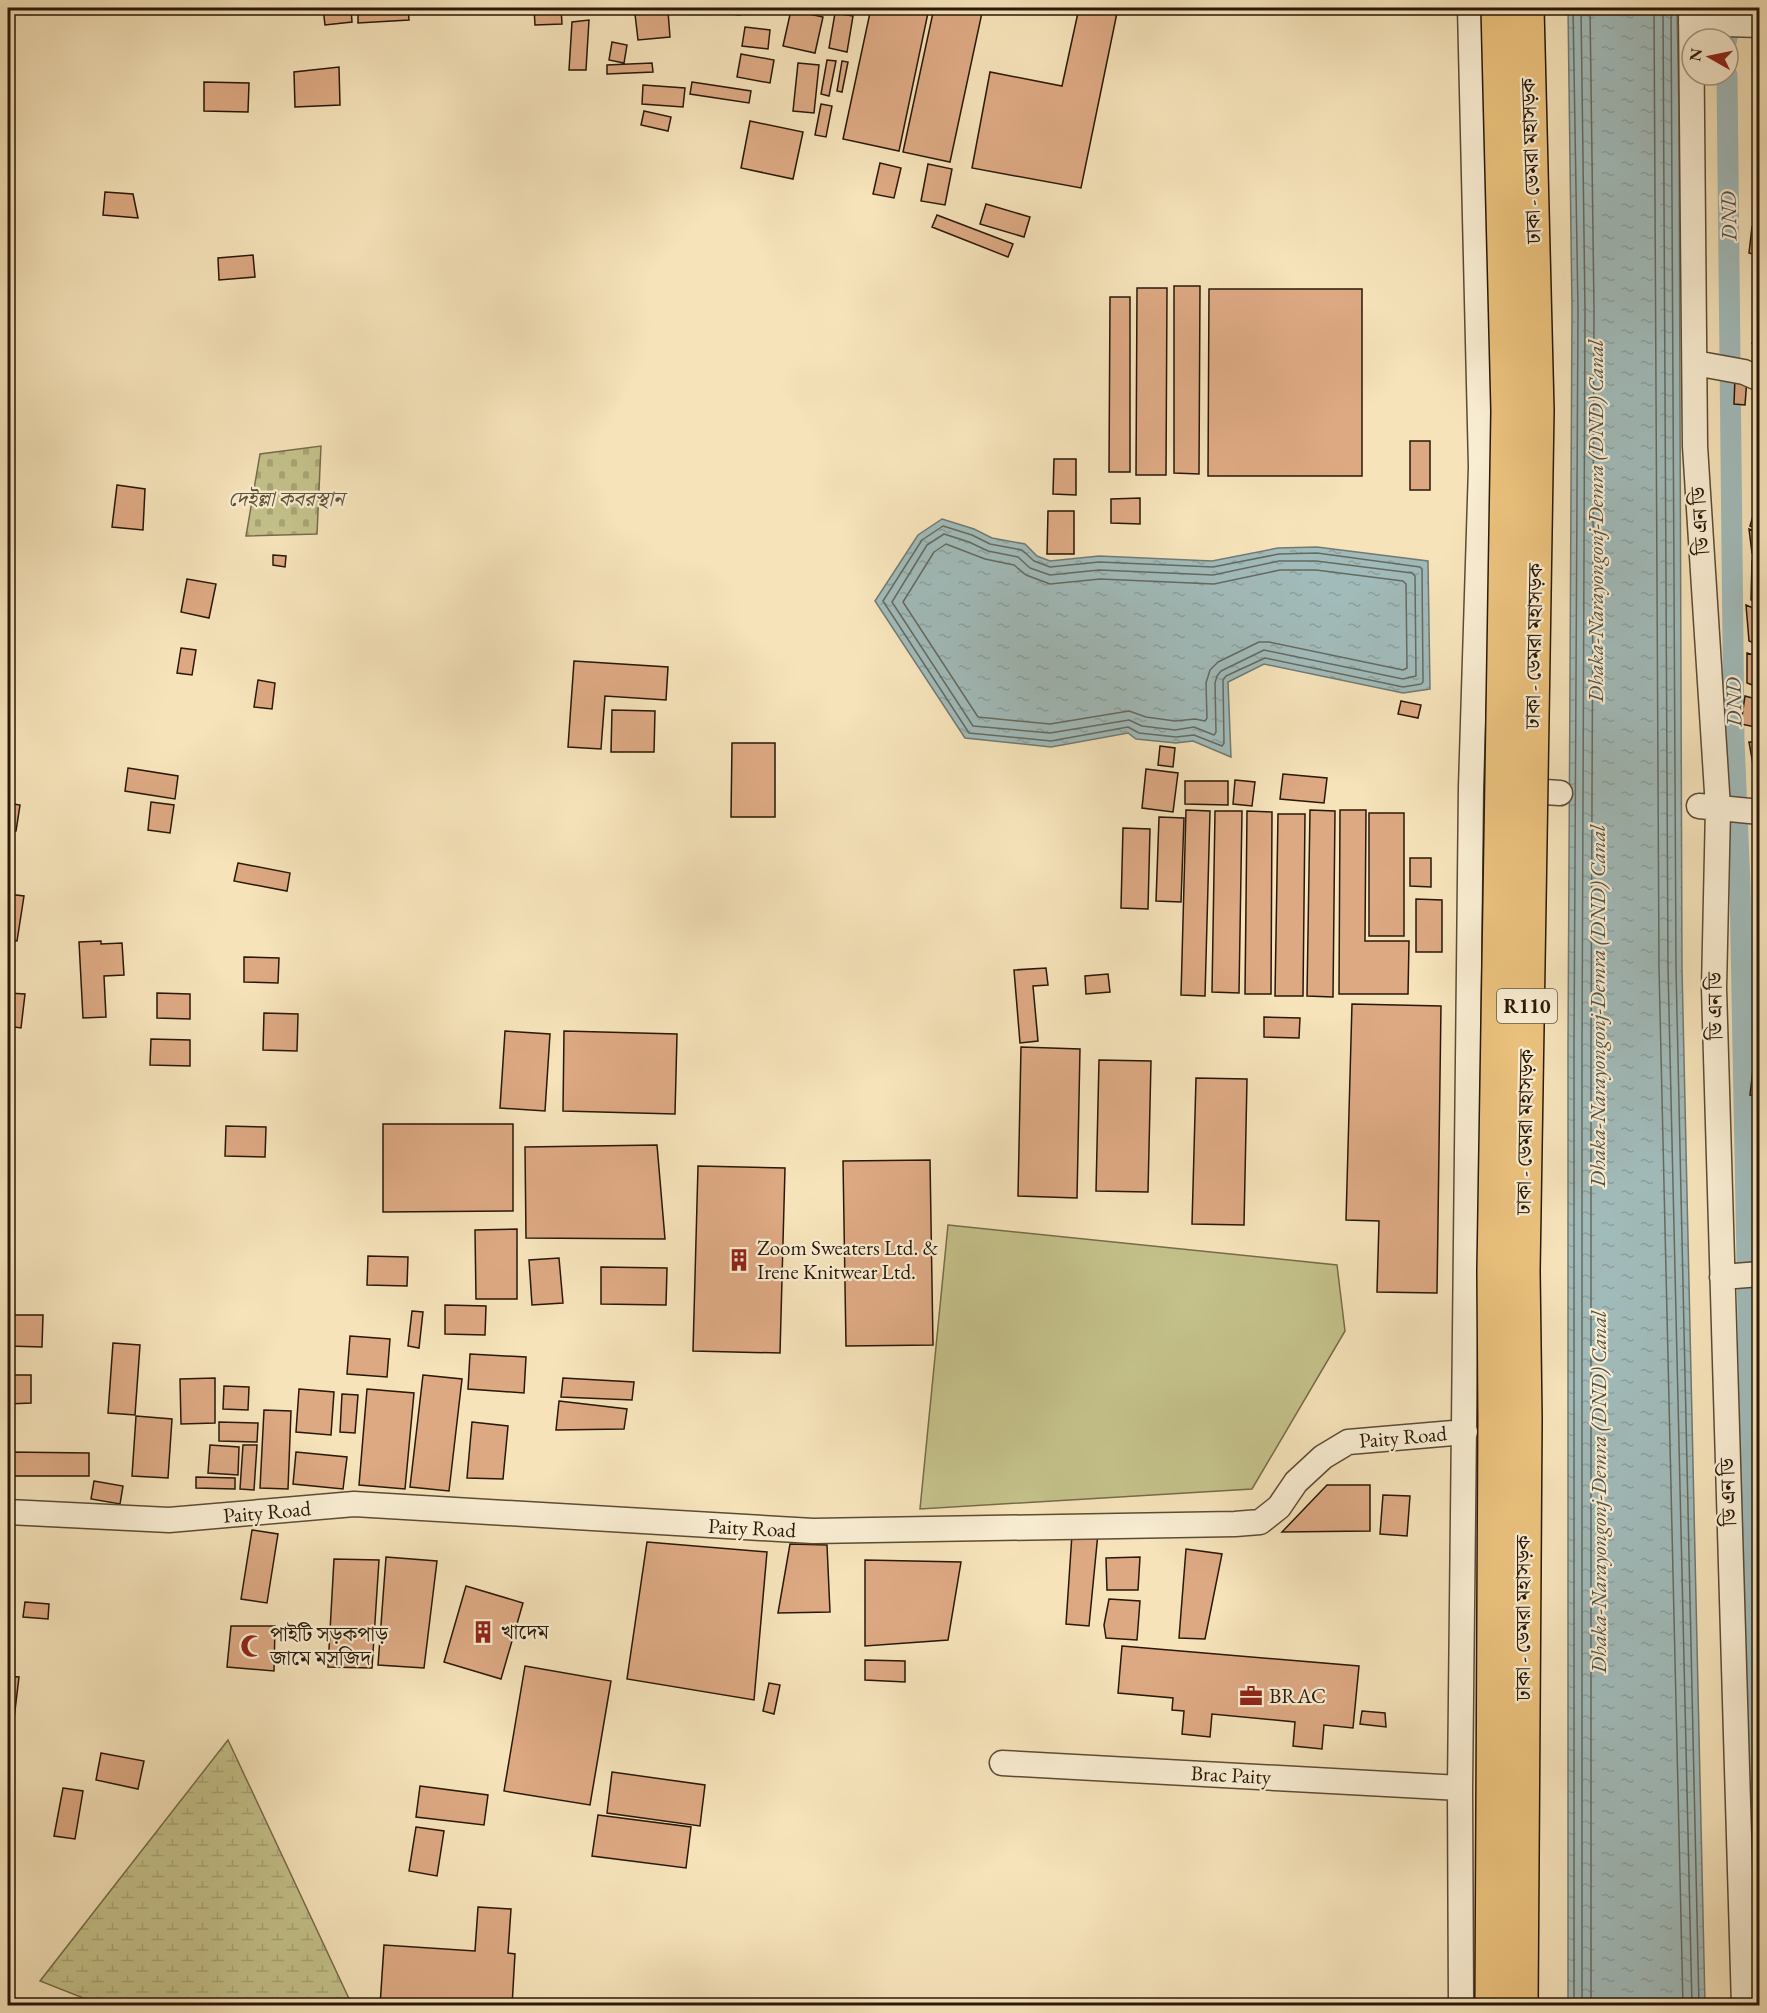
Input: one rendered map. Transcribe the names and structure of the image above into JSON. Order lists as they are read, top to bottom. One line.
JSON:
{"streets":{"main road":["ঢাকা - ডেমরা মহাসড়ক","R110"],"street":["ডি এন ডি","Paity Road","Brac Paity"]},"water":["DND","Dhaka-Narayongonj-Demra (DND) Canal"],"parks":["দেইল্লা কবরস্থান"],"places":{"building":["Zoom Sweaters Ltd. & Irene Knitwear Ltd.","খাদেম"],"mosque":["পাইটি সড়কপাড় জামে মসজিদ"],"office":["BRAC"]},"north":"left"}
